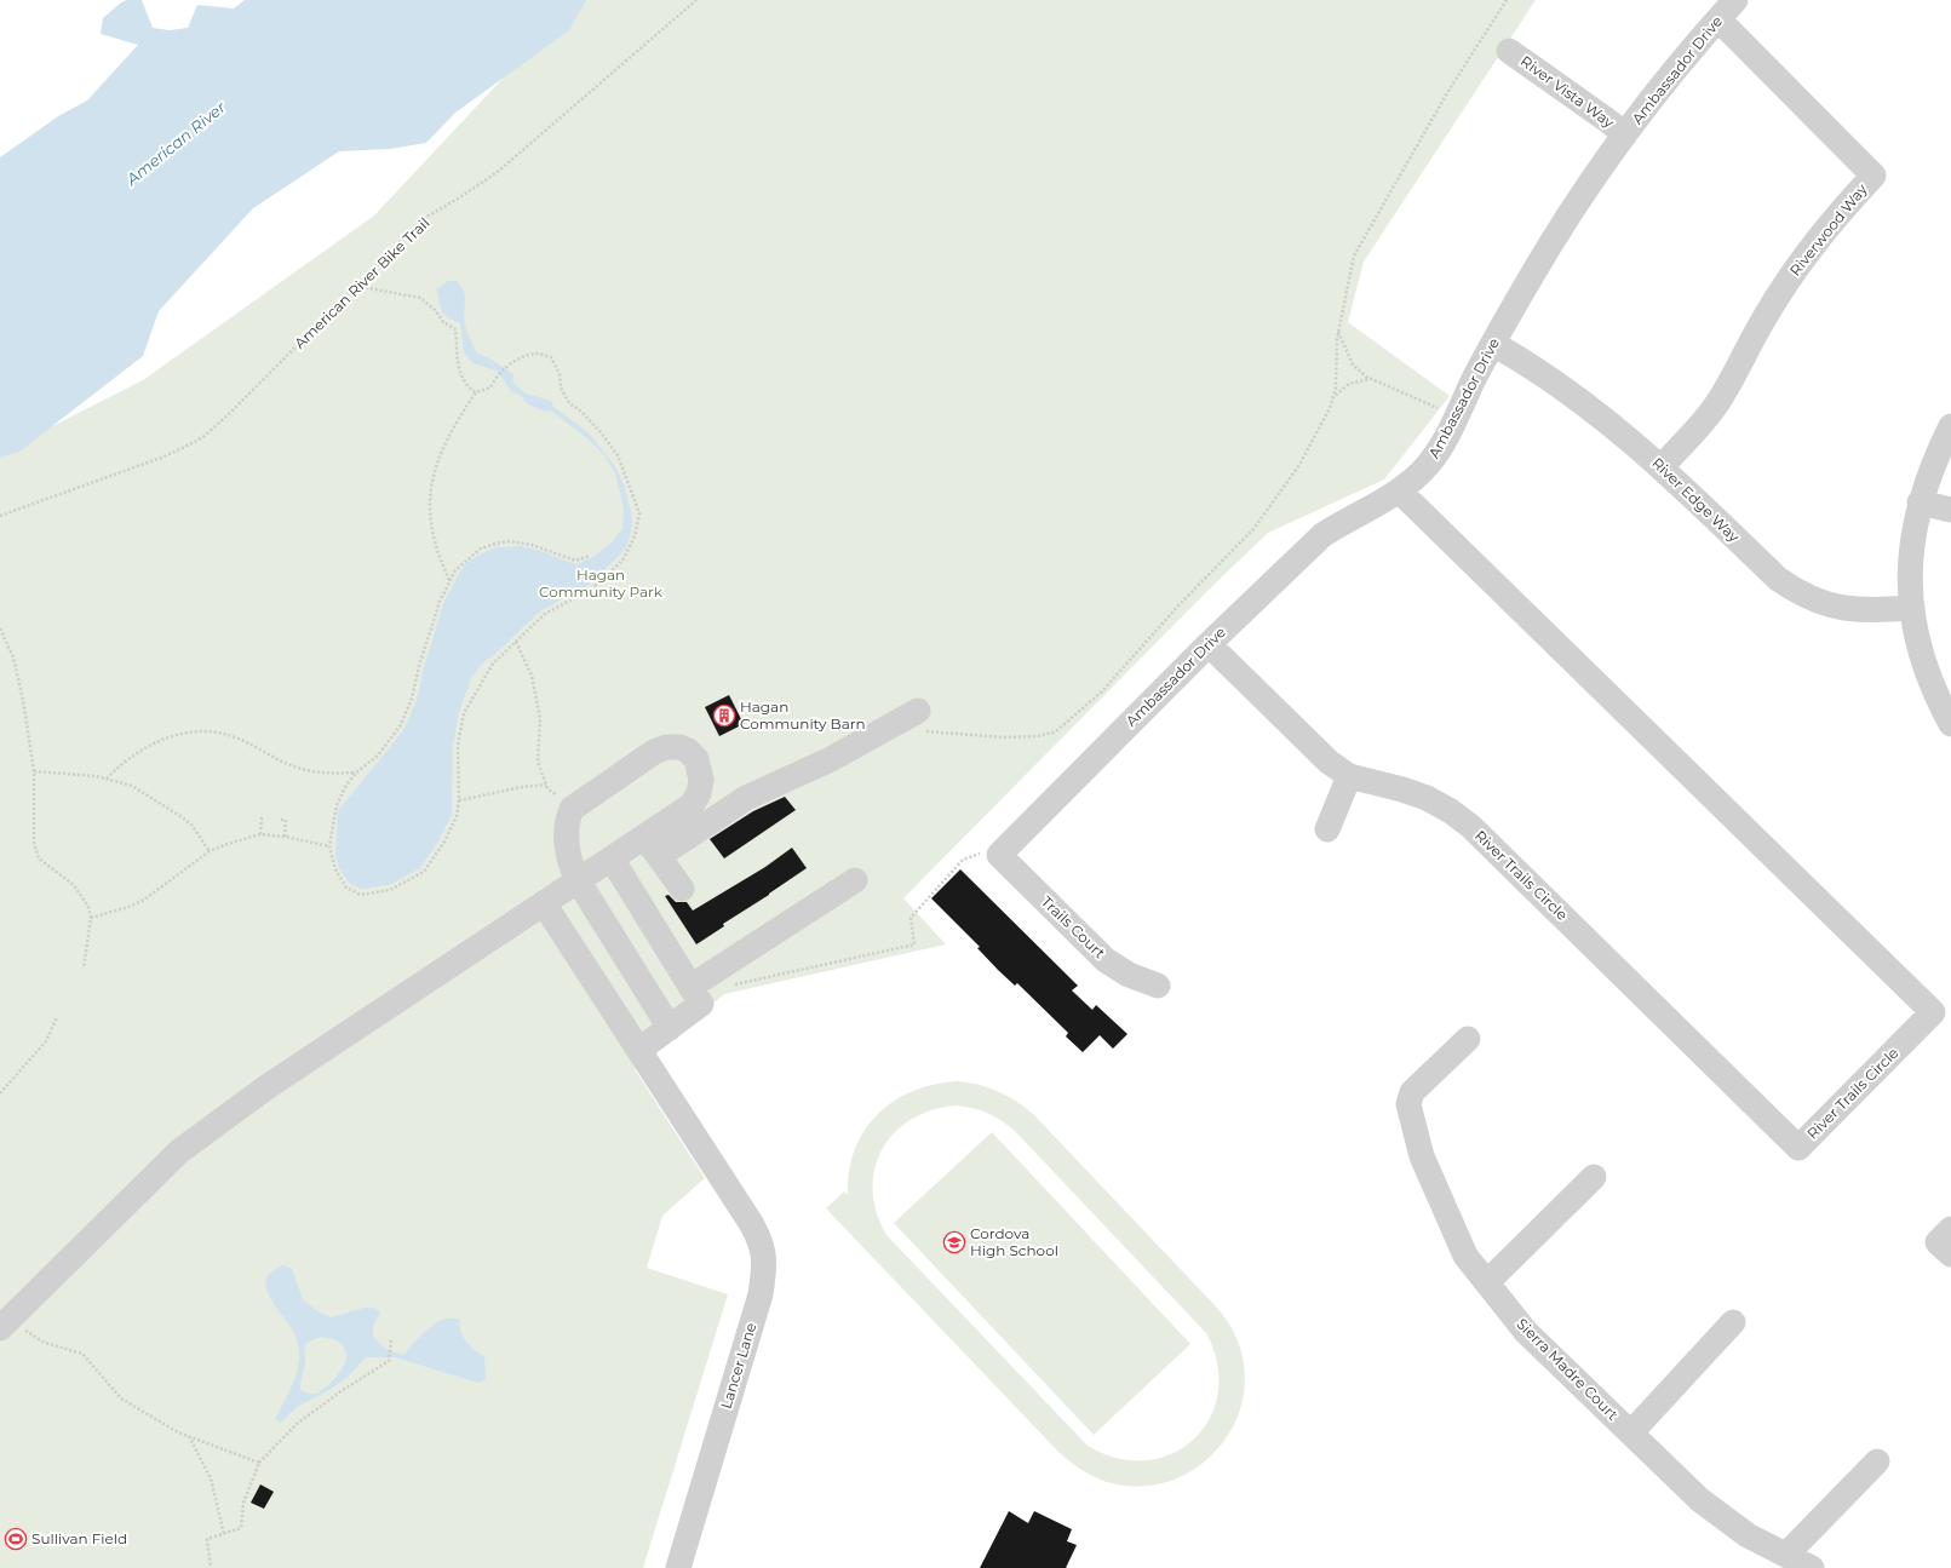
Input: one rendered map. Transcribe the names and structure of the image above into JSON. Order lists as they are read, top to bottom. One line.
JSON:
{"streets":{"street":["Ambassador Drive","River Vista Way","Riverwood Way","River Edge Way","River Trails Circle","Trails Court","Lancer Lane","Sierra Madre Court"],"path":["American River Bike Trail"]},"crossings":[["Ambassador Drive","River Vista Way"],["Ambassador Drive","Riverwood Way"],["Ambassador Drive","River Edge Way"],["Ambassador Drive","River Trails Circle"],["Ambassador Drive","Trails Court"],["Riverwood Way","River Edge Way"]],"water":["American River"],"parks":["Hagan Community Park"],"places":{"building":["Hagan Community Barn"],"school or university":["Cordova High School"],"sports":["Sullivan Field"]}}
